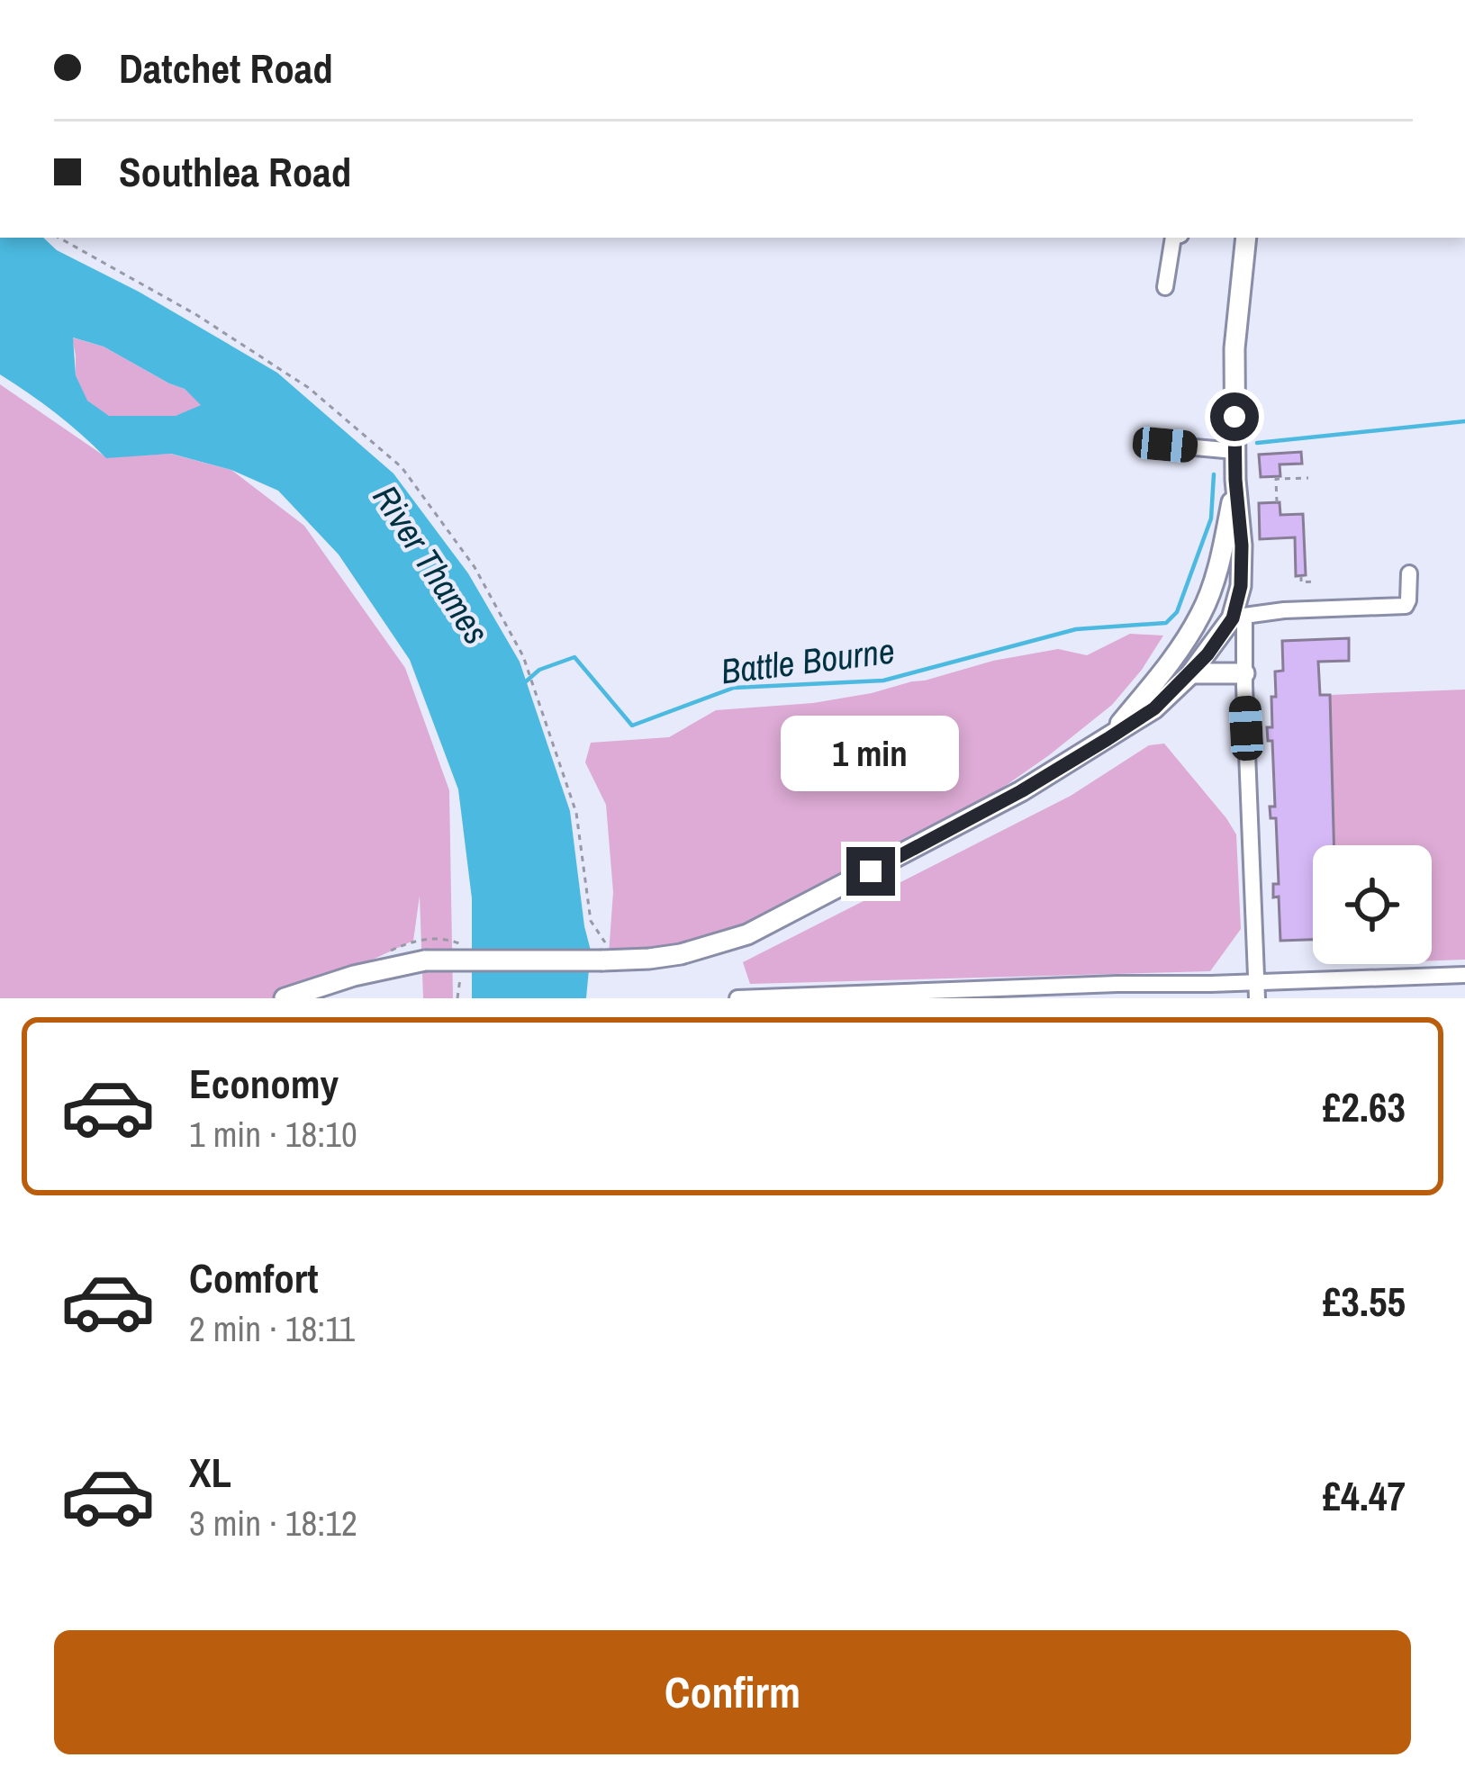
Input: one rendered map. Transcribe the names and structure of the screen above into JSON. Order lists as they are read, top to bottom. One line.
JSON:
{"water":["River Thames","Battle Bourne"],"page":{"banner":["Datchet Road","Southlea Road"],"bubble":"1 min","list":[{"name":"Economy","note":"1 min · 18:10","value":"£2.63"},{"name":"Comfort","note":"2 min · 18:11","value":"£3.55"},{"name":"XL","note":"3 min · 18:12","value":"£4.47"}],"buttons":"Confirm"}}
